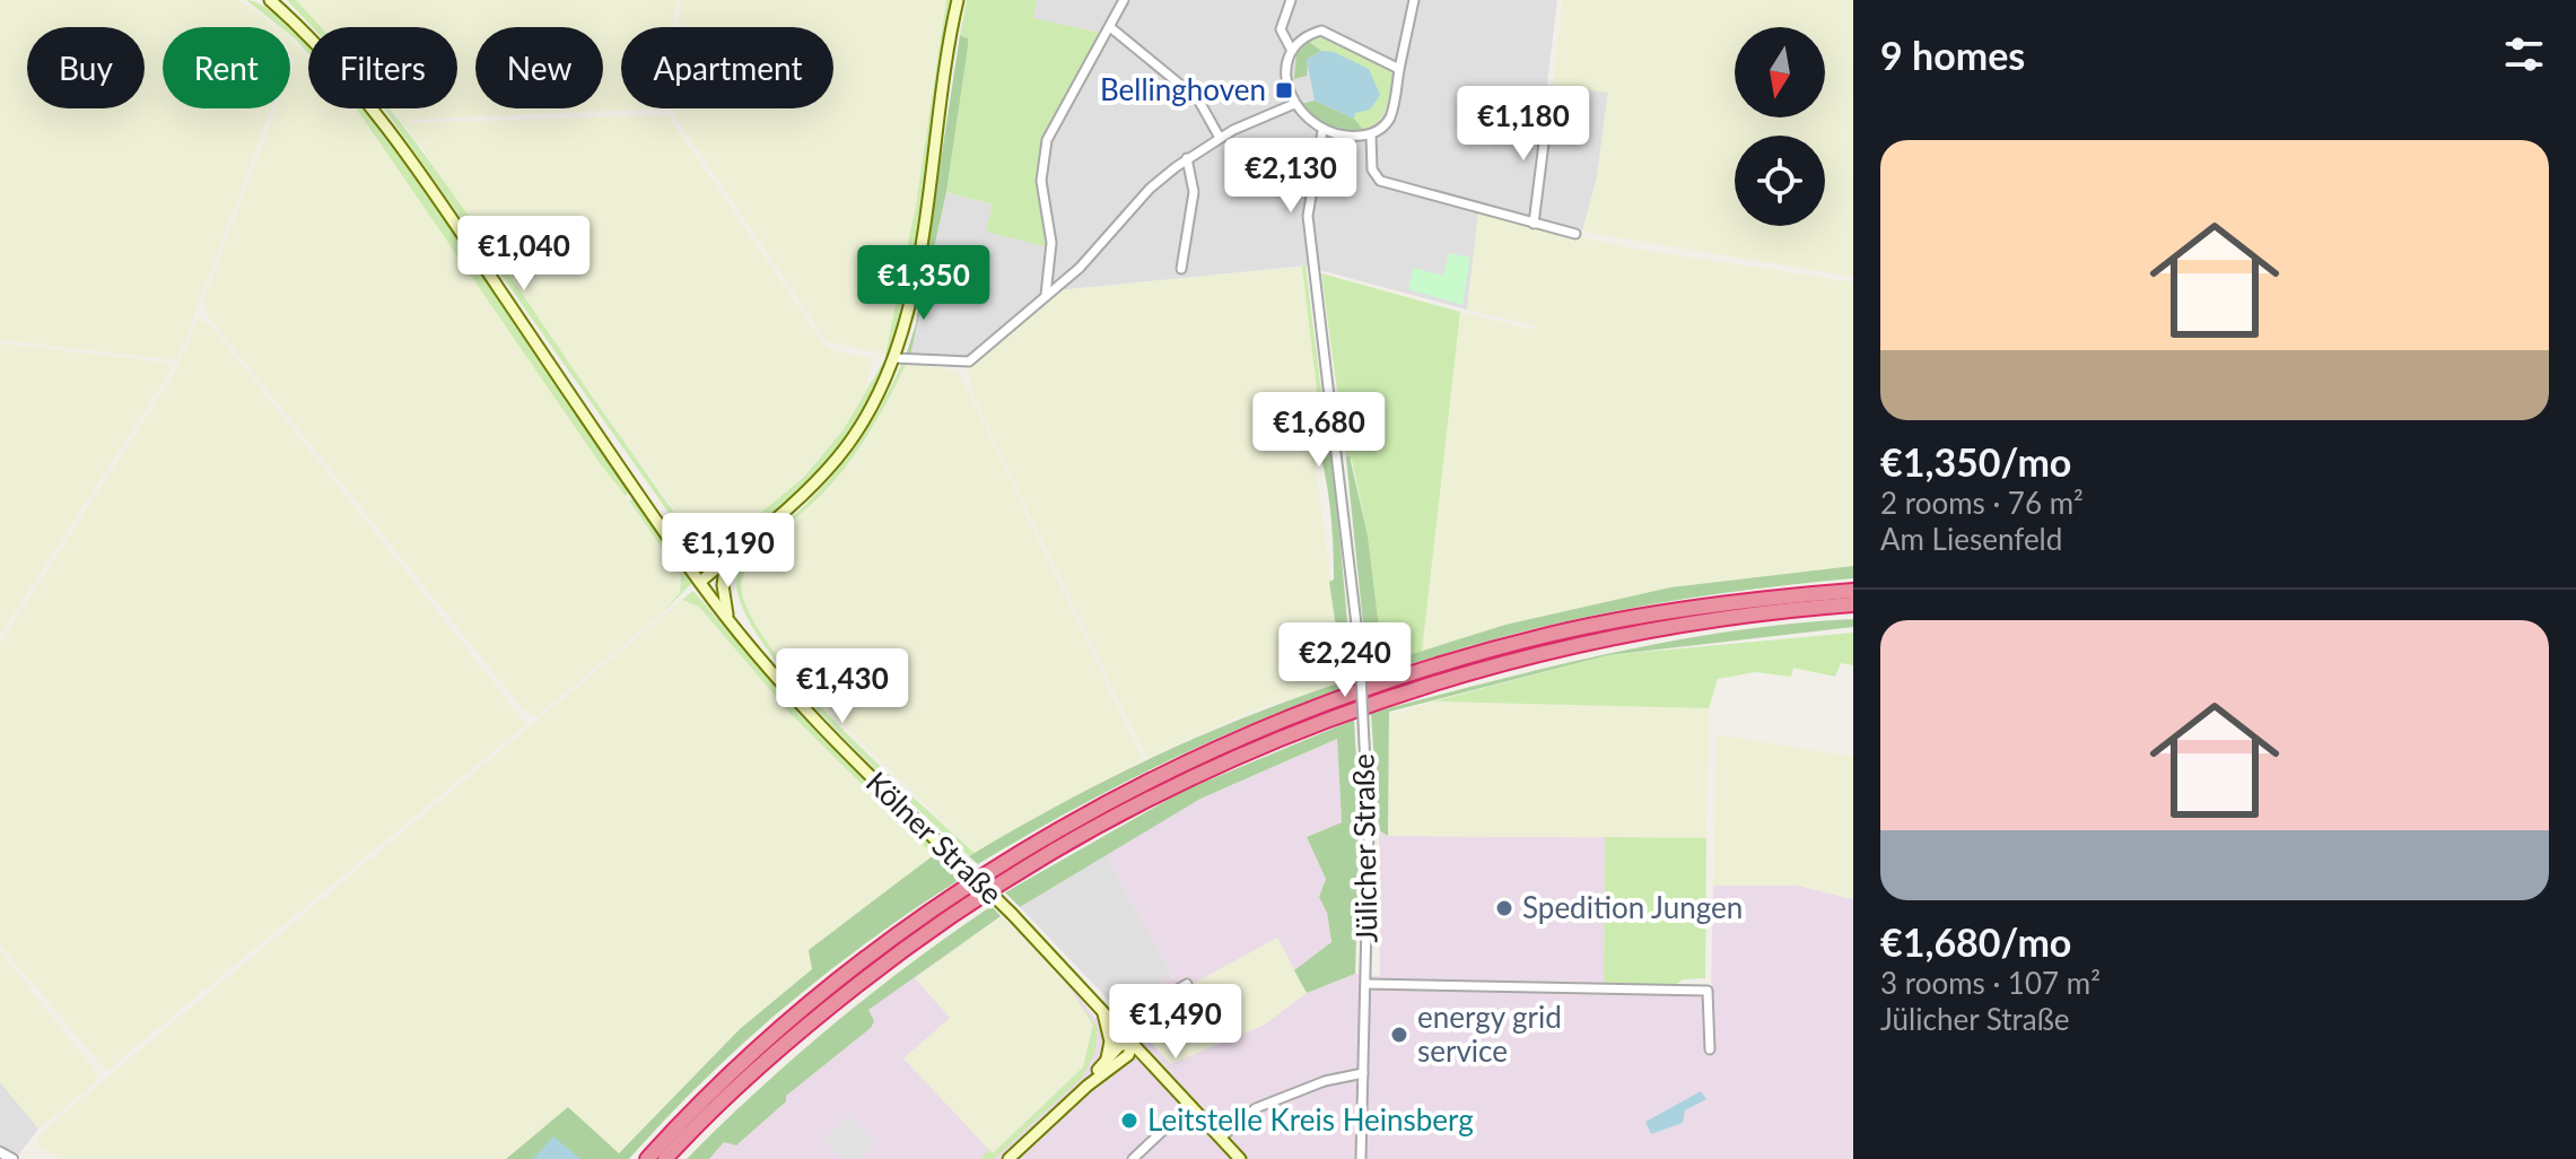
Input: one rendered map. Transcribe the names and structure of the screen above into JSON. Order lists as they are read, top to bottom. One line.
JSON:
{"streets":{"main road":["Kölner Straße"],"street":["Jülicher Straße"]},"places":{"transit":["Bellinghoven"],"other":["Spedition Jungen","energy grid service","Leitstelle Kreis Heinsberg"]},"north":"bottom","page":{"heading":"9 homes","chip":["Buy","Rent","Filters","New","Apartment"],"price":["€1,180","€2,130","€1,040","€1,350","€1,680","€1,190","€2,240","€1,430","€1,490"],"list":[{"name":"€1,350/mo","note":"2 rooms · 76 m² · Am Liesenfeld"},{"name":"€1,680/mo","note":"3 rooms · 107 m² · Jülicher Straße"}]}}
